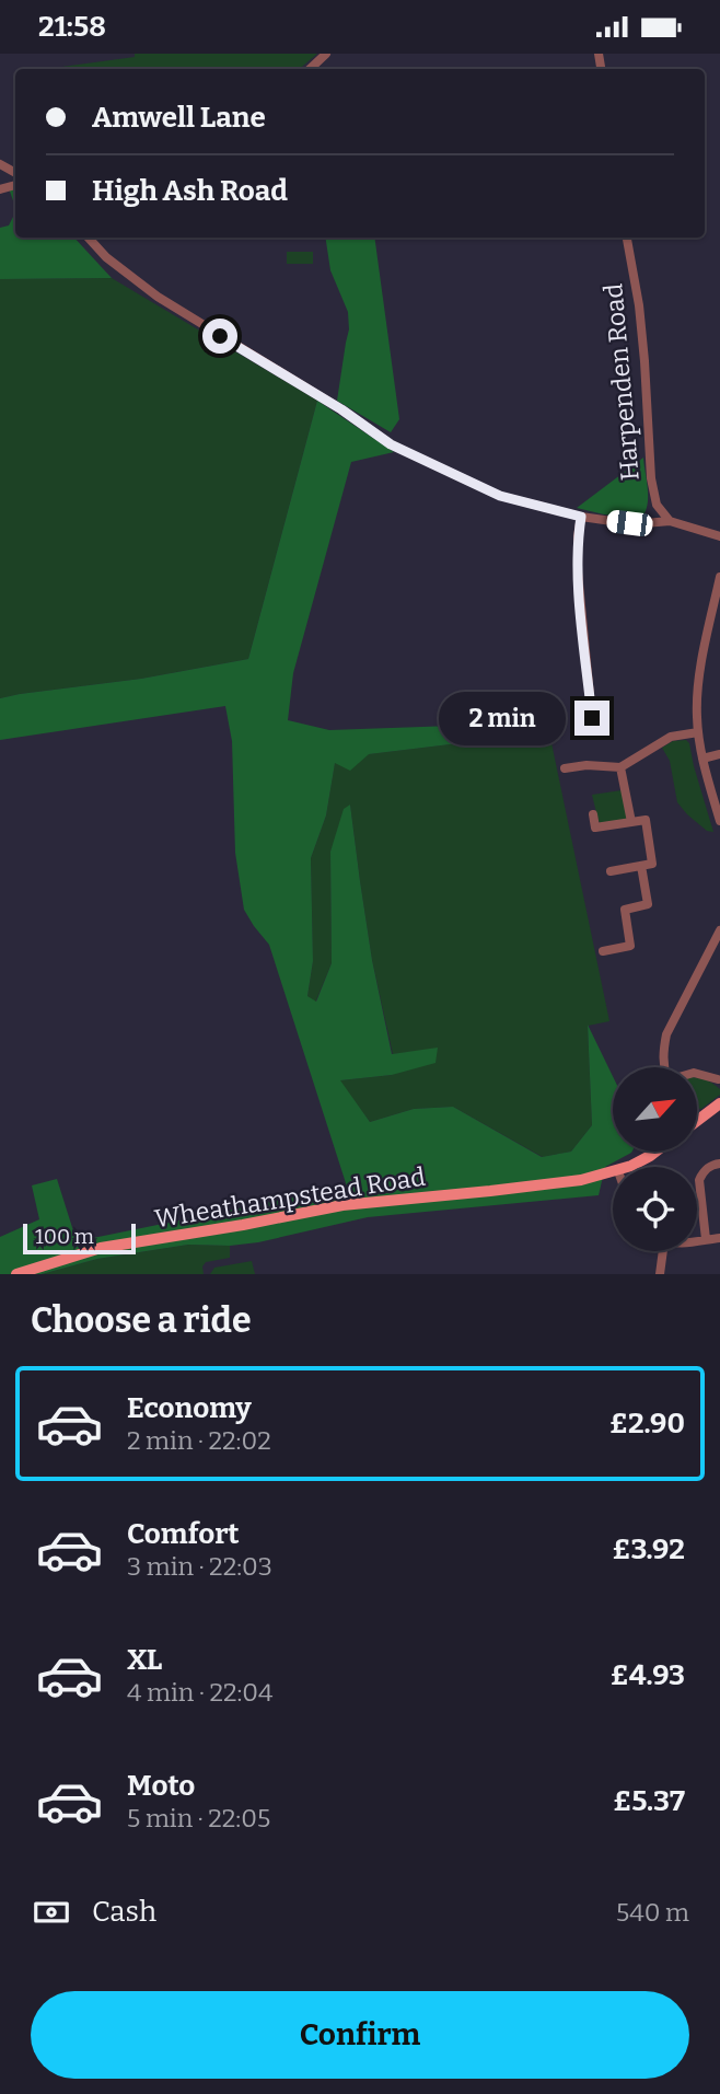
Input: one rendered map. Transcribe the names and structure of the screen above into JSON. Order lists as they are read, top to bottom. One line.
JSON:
{"streets":{"main road":["Wheathampstead Road"],"street":["Harpenden Road"]},"scale_bar":"100 m","north":"top right","page":{"status":"21:58","banner":["Amwell Lane","High Ash Road"],"bubble":"2 min","scale":"100 m","heading":"Choose a ride","list":[{"name":"Economy","note":"2 min · 22:02","value":"£2.90"},{"name":"Comfort","note":"3 min · 22:03","value":"£3.92"},{"name":"XL","note":"4 min · 22:04","value":"£4.93"},{"name":"Moto","note":"5 min · 22:05","value":"£5.37"}],"pay":["Cash","540 m"],"buttons":"Confirm"}}
